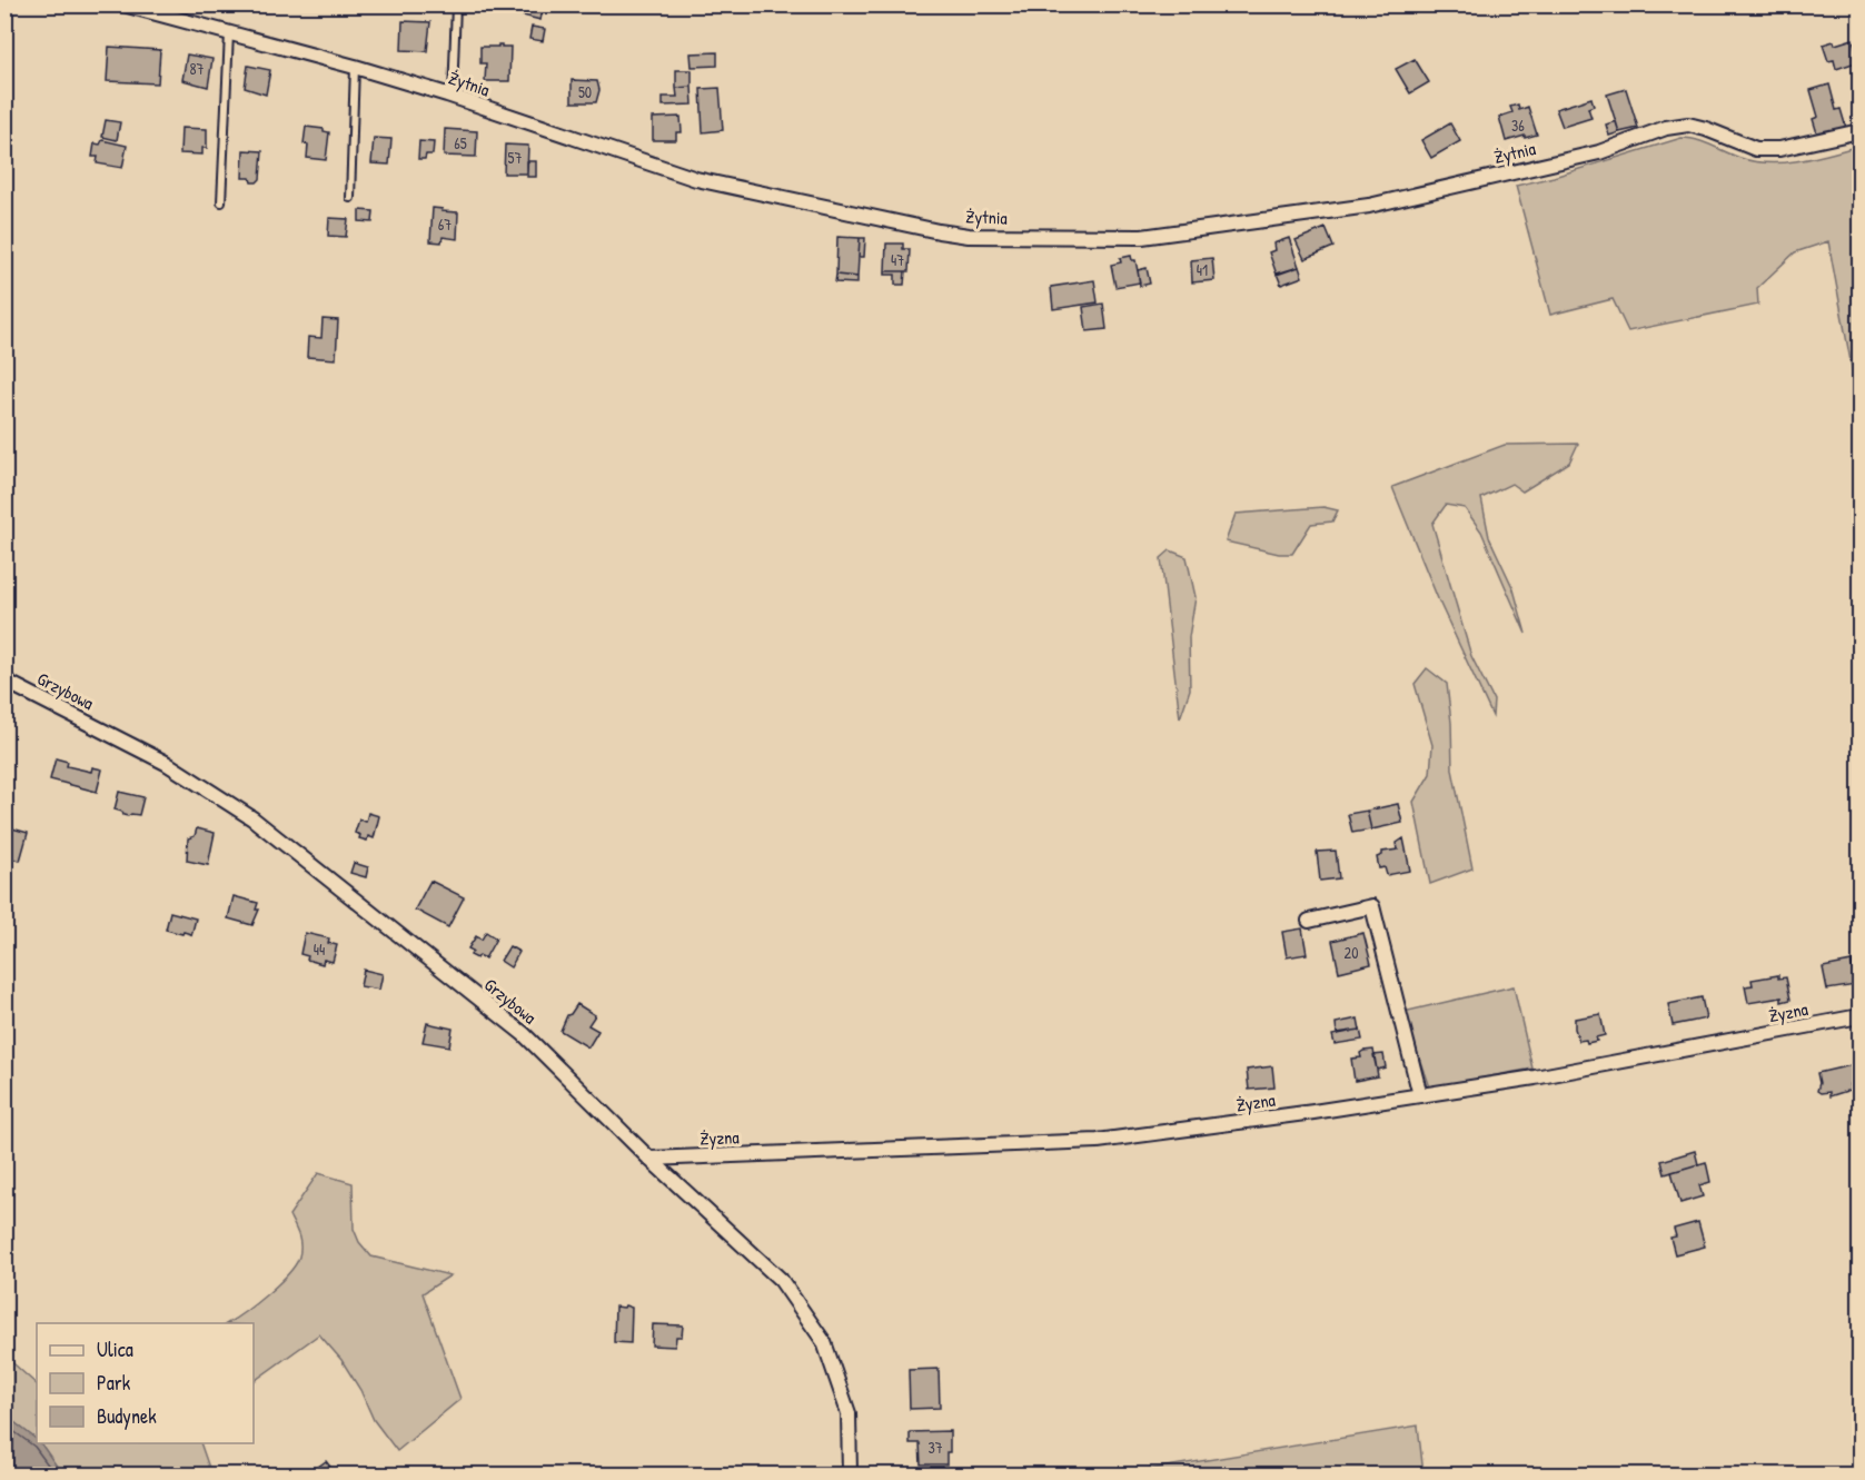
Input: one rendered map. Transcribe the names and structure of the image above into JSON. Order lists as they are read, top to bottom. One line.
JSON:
{"streets":{"street":["Żytnia","Grzybowa","Żyzna"]},"crossings":[["Grzybowa","Żyzna"]],"house_numbers":["87","50","36","65","57","67","47","41","44","20","37"],"legend":["Ulica","Park","Budynek"]}
